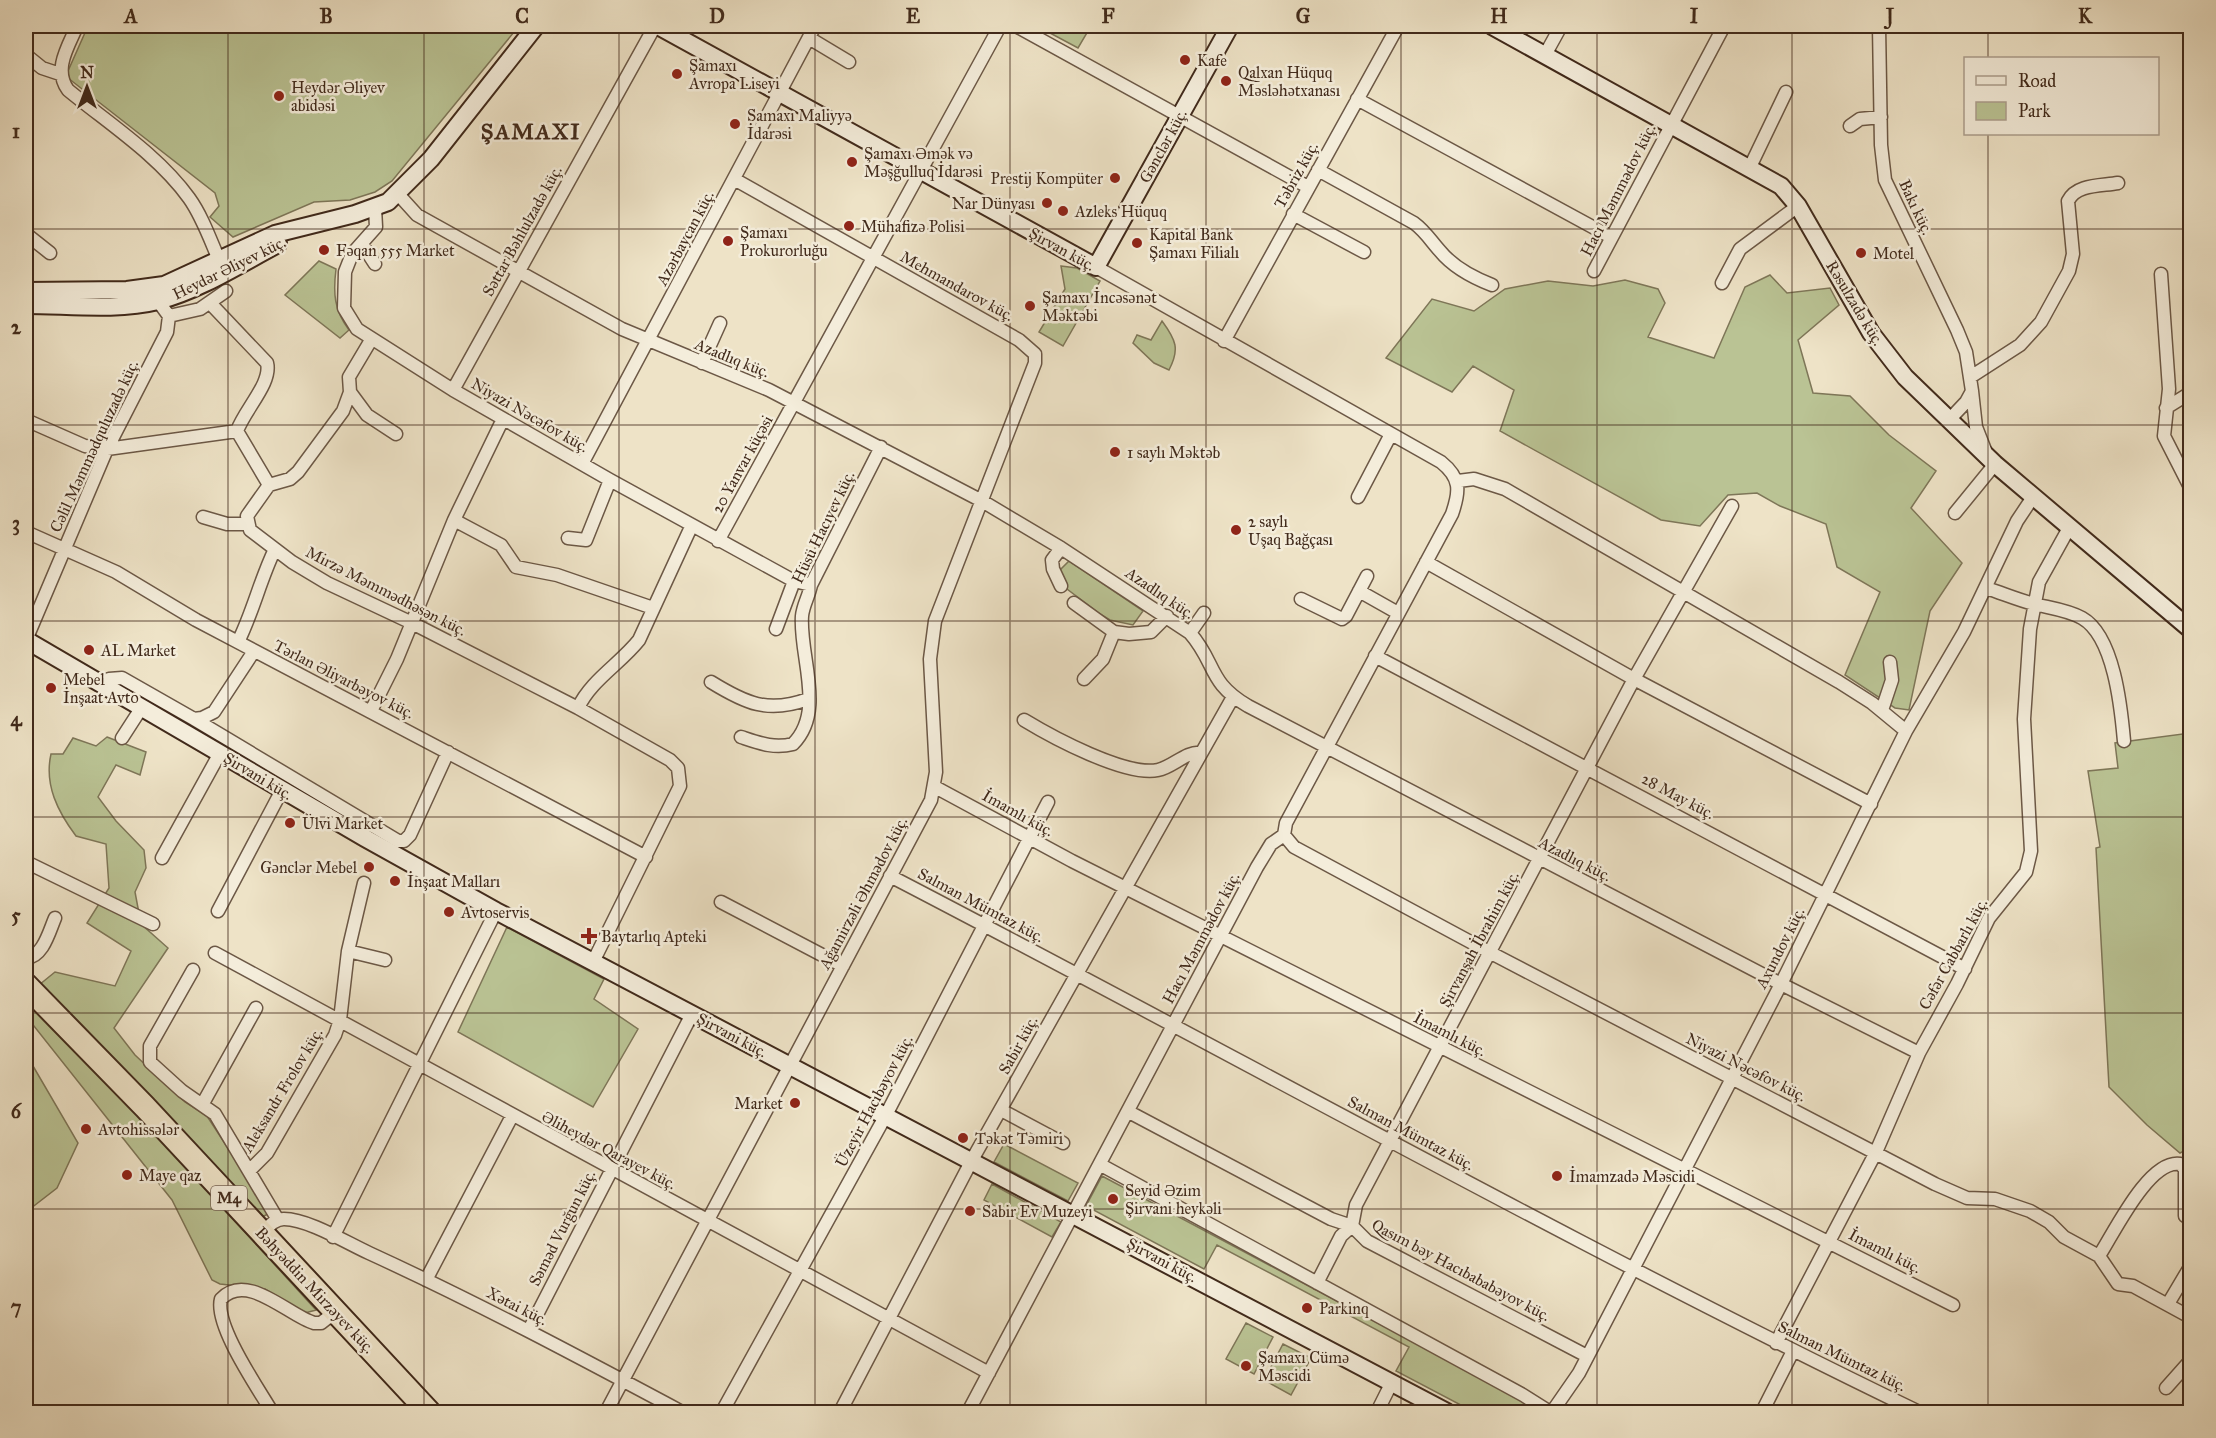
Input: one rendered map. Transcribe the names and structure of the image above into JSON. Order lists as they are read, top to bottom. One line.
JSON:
{"streets":{"highway":["M4","Bəhyəddin Mirzəyev küç."],"street":["Gənclər küç.","Təbriz küç.","Hacı Məmmədov küç.","Bakı küç.","Səttar Bəhlulzadə küç.","Azərbaycan küç.","Şirvan küç.","Heydər Əliyev küç.","Mehmandarov küç.","Rəsulzadə küç.","Azadlıq küç.","Niyazi Nəcəfov küç.","Cəlil Məmmədquluzadə küç.","20 Yanvar küçəsi","Hüsü Hacıyev küç.","Mirzə Məmmədhəsən küç.","Tərlan Əliyarbəyov küç.","Şirvani küç.","28 May küç.","İmamlı küç.","Ağamirzəli Əhmədov küç.","Salman Mümtaz küç.","Şirvanşah İbrahim küç.","Axundov küç.","Cəfər Cabbarlı küç.","Sabir küç.","Aleksandr Frolov küç.","Üzeyir Hacıbəyov küç.","Əliheydər Qarayev küç.","Səməd Vurğun küç.","Qasım bəy Hacıbababəyov küç.","Xətai küç."]},"crossings":[["Gənclər küç.","Şirvan küç."],["Təbriz küç.","Şirvan küç."],["Hacı Məmmədov küç.","Şirvan küç."],["Hacı Məmmədov küç.","Rəsulzadə küç."],["Hacı Məmmədov küç.","Azadlıq küç."],["Hacı Məmmədov küç.","Niyazi Nəcəfov küç."],["Hacı Məmmədov küç.","Şirvani küç."],["Hacı Məmmədov küç.","28 May küç."],["Hacı Məmmədov küç.","İmamlı küç."],["Hacı Məmmədov küç.","Salman Mümtaz küç."],["Hacı Məmmədov küç.","Əliheydər Qarayev küç."],["Hacı Məmmədov küç.","Qasım bəy Hacıbababəyov küç."],["Bakı küç.","Rəsulzadə küç."],["Səttar Bəhlulzadə küç.","Şirvan küç."],["Səttar Bəhlulzadə küç.","Azadlıq küç."],["Səttar Bəhlulzadə küç.","Niyazi Nəcəfov küç."],["Azərbaycan küç.","Şirvan küç."],["Azərbaycan küç.","Mehmandarov küç."],["Azərbaycan küç.","Azadlıq küç."],["Azərbaycan küç.","Niyazi Nəcəfov küç."],["Şirvan küç.","20 Yanvar küçəsi"],["Mehmandarov küç.","20 Yanvar küçəsi"],["Mehmandarov küç.","Ağamirzəli Əhmədov küç."],["Rəsulzadə küç.","Axundov küç."],["Rəsulzadə küç.","Cəfər Cabbarlı küç."],["Azadlıq küç.","20 Yanvar küçəsi"],["Azadlıq küç.","Hüsü Hacıyev küç."],["Azadlıq küç.","Ağamirzəli Əhmədov küç."],["Azadlıq küç.","Şirvanşah İbrahim küç."],["Azadlıq küç.","Axundov küç."],["Azadlıq küç.","Cəfər Cabbarlı küç."],["Azadlıq küç.","Sabir küç."],["Niyazi Nəcəfov küç.","20 Yanvar küçəsi"],["Niyazi Nəcəfov küç.","Hüsü Hacıyev küç."],["Niyazi Nəcəfov küç.","Şirvanşah İbrahim küç."],["Niyazi Nəcəfov küç.","Axundov küç."],["Niyazi Nəcəfov küç.","Cəfər Cabbarlı küç."],["Cəlil Məmmədquluzadə küç.","Tərlan Əliyarbəyov küç."],["Cəlil Məmmədquluzadə küç.","Şirvani küç."],["Mirzə Məmmədhəsən küç.","Tərlan Əliyarbəyov küç."],["Şirvani küç.","Ağamirzəli Əhmədov küç."],["Şirvani küç.","Sabir küç."],["Şirvani küç.","Üzeyir Hacıbəyov küç."],["Şirvani küç.","Səməd Vurğun küç."],["28 May küç.","Şirvanşah İbrahim küç."],["28 May küç.","Axundov küç."],["28 May küç.","Cəfər Cabbarlı küç."],["İmamlı küç.","Ağamirzəli Əhmədov küç."],["İmamlı küç.","Şirvanşah İbrahim küç."],["İmamlı küç.","Axundov küç."],["İmamlı küç.","Cəfər Cabbarlı küç."],["İmamlı küç.","Sabir küç."],["İmamlı küç.","Üzeyir Hacıbəyov küç."],["Ağamirzəli Əhmədov küç.","Salman Mümtaz küç."],["Ağamirzəli Əhmədov küç.","Əliheydər Qarayev küç."],["Ağamirzəli Əhmədov küç.","Xətai küç."],["Salman Mümtaz küç.","Şirvanşah İbrahim küç."],["Salman Mümtaz küç.","Axundov küç."],["Salman Mümtaz küç.","Cəfər Cabbarlı küç."],["Salman Mümtaz küç.","Sabir küç."],["Salman Mümtaz küç.","Üzeyir Hacıbəyov küç."],["Şirvanşah İbrahim küç.","Qasım bəy Hacıbababəyov küç."],["Axundov küç.","Qasım bəy Hacıbababəyov küç."],["Sabir küç.","Əliheydər Qarayev küç."],["Aleksandr Frolov küç.","Əliheydər Qarayev küç."],["Üzeyir Hacıbəyov küç.","Əliheydər Qarayev küç."],["Əliheydər Qarayev küç.","Səməd Vurğun küç."],["Səməd Vurğun küç.","Xətai küç."],["Bəhyəddin Mirzəyev küç.","Xətai küç."]],"districts":["ŞAMAXI"],"places":{"other":["Kafe","Şamaxı Avropa Liseyi","Qalxan Hüquq Məsləhətxanası","Heydər Əliyev abidəsi","Şamaxı Maliyyə İdarəsi","Şamaxı Əmək və Məşğulluq İdarəsi","Prestij Kompüter","Nar Dünyası","Azleks Hüquq","Mühafizə Polisi","Şamaxı Prokurorluğu","Kapital Bank Şamaxı Filialı","Fəqan 555 Market","Motel","Şamaxı İncəsənət Məktəbi","1 saylı Məktəb","2 saylı Uşaq Bağçası","AL Market","Mebel İnşaat Avto","Ülvi Market","Gənclər Mebel","İnşaat Malları","Avtoservis","Market","Avtohissələr","Təkət Təmiri","Maye qaz","İmamzadə Məscidi","Seyid Əzim Şirvani heykəli","Sabir Ev Muzeyi","Parkinq","Şamaxı Cümə Məscidi"],"health":["Baytarlıq Apteki"]},"legend":["Road","Park"],"north":"top","grid":{"columns":["A","B","C","D","E","F","G","H","I","J","K"],"rows":["1","2","3","4","5","6","7"]}}
